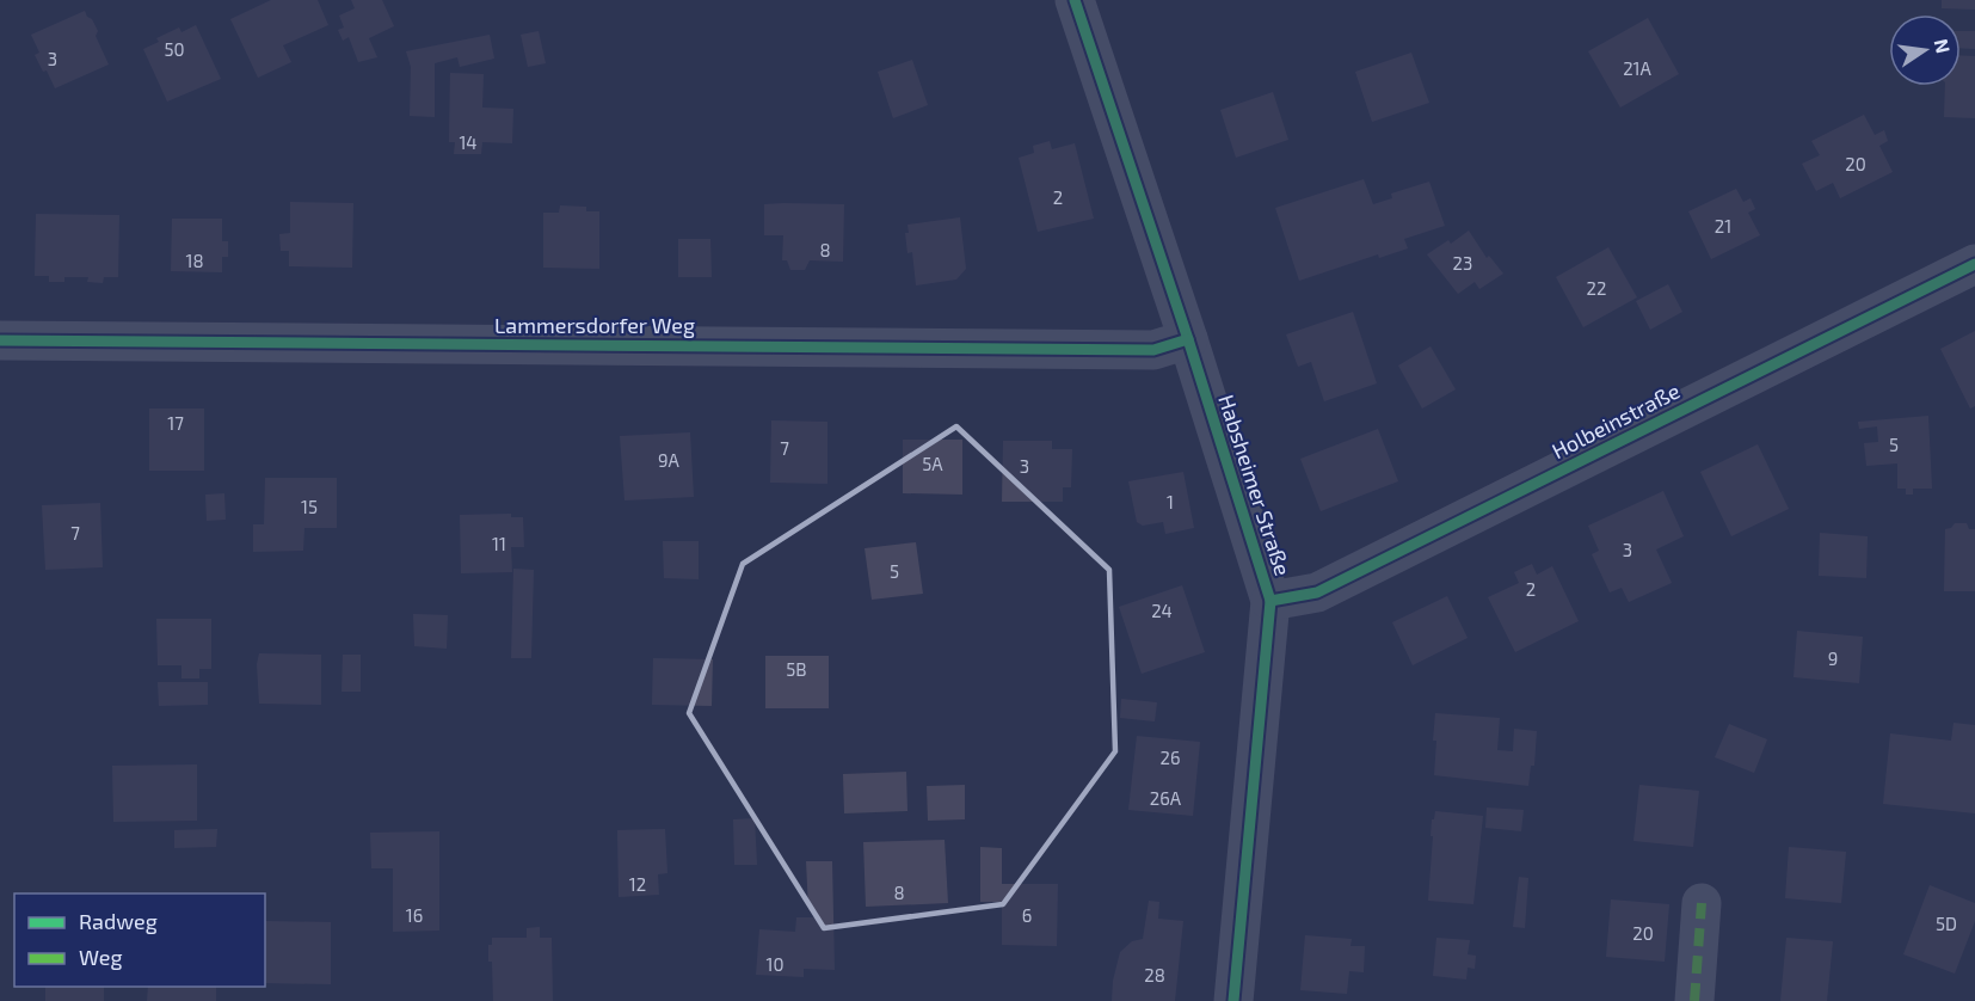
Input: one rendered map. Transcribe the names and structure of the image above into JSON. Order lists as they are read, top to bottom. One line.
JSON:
{"streets":{"street":["Lammersdorfer Weg","Holbeinstraße","Habsheimer Straße"]},"crossings":[["Lammersdorfer Weg","Habsheimer Straße"],["Holbeinstraße","Habsheimer Straße"]],"house_numbers":["50","3","21A","14","20","2","21","8","18","23","22","17","5","7","9A","5A","3","1","15","7","11","3","5","2","24","9","5B","26","26A","12","8","16","6","5D","20","10","28"],"legend":["Radweg","Weg"],"north":"right"}
